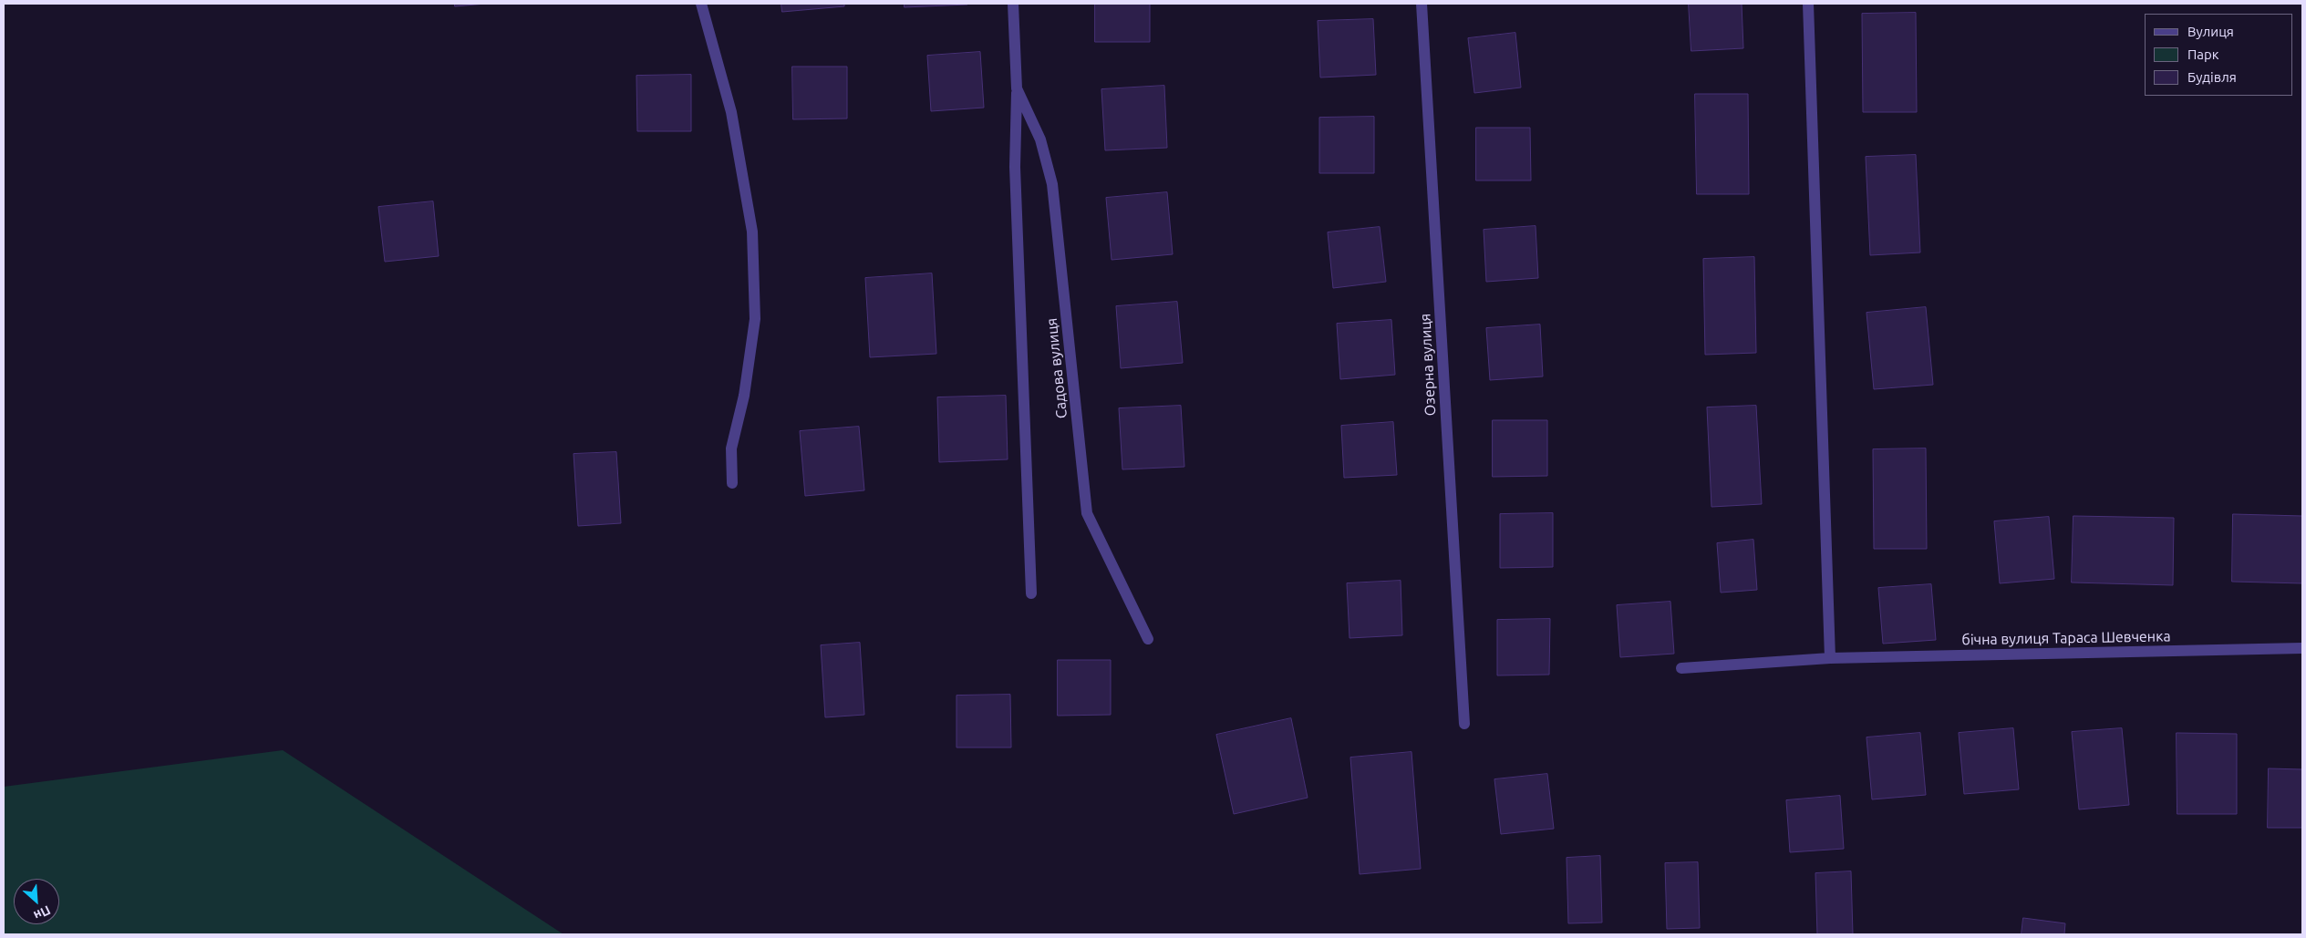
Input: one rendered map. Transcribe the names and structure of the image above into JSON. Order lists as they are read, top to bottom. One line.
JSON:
{"streets":{"street":["Озерна вулиця","Садова вулиця","бічна вулиця Тараса Шевченка"]},"legend":["Вулиця","Парк","Будівля"],"north":"bottom right"}
